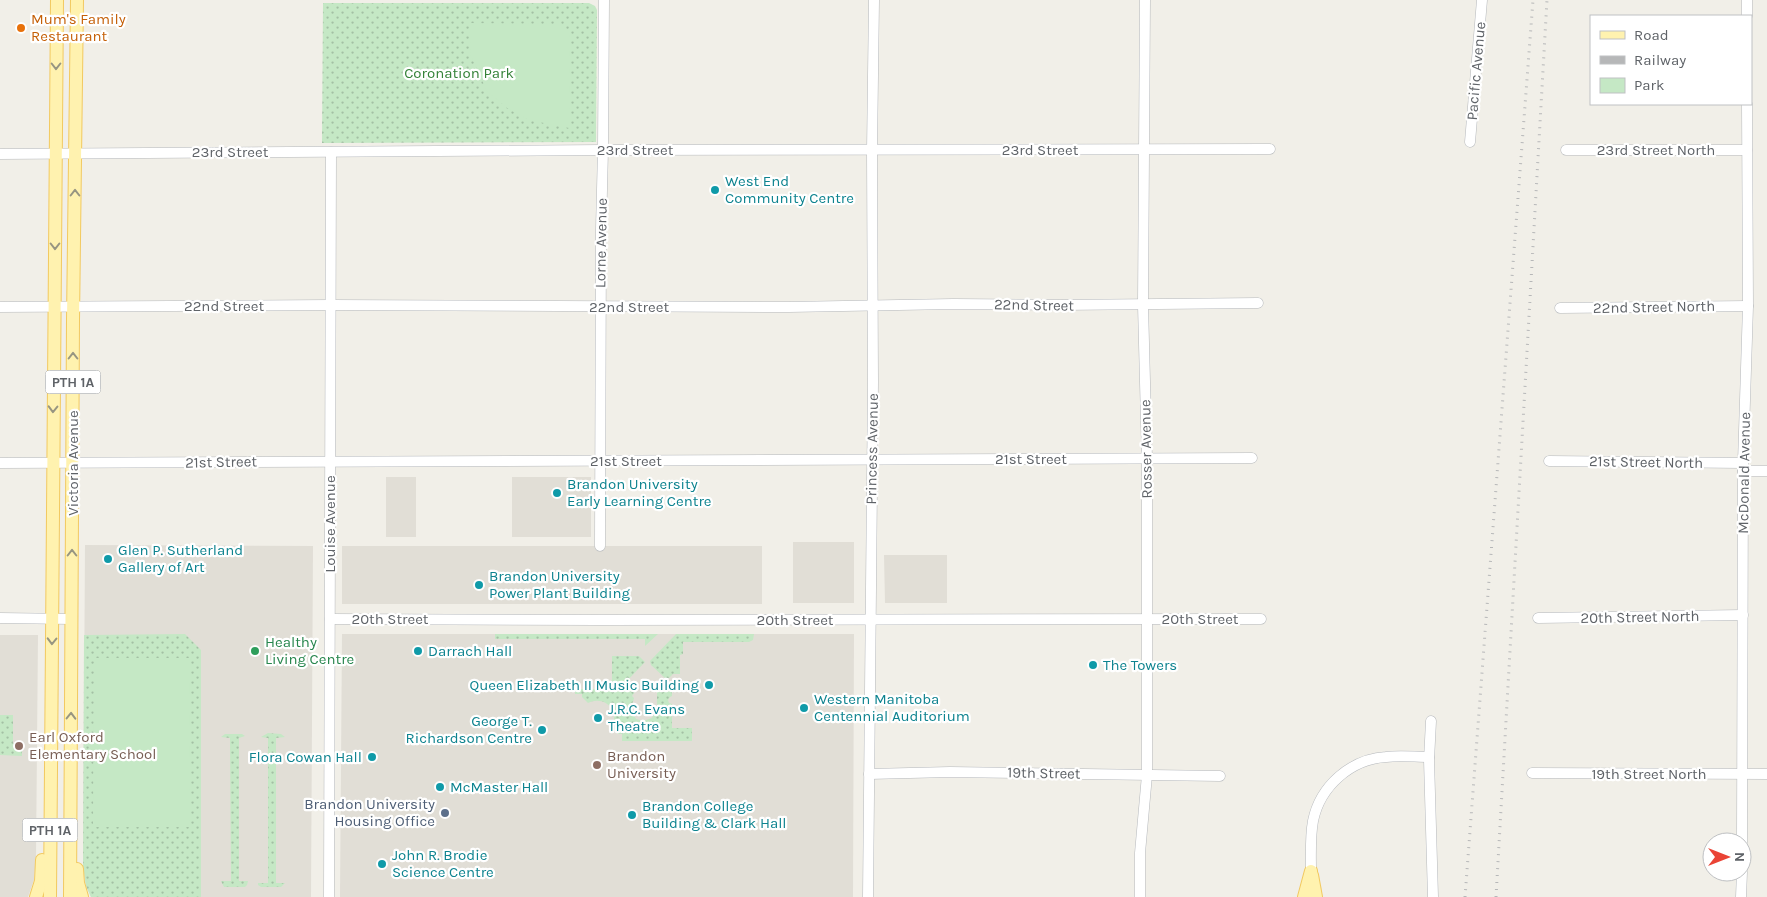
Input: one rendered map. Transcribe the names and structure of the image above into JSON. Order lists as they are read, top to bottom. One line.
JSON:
{"streets":{"main road":["PTH 1A","Victoria Avenue"],"street":["Pacific Avenue","23rd Street","23rd Street North","Lorne Avenue","22nd Street","22nd Street North","Princess Avenue","Rosser Avenue","21st Street","21st Street North","McDonald Avenue","Louise Avenue","20th Street North","20th Street","19th Street","19th Street North"]},"crossings":[["23rd Street","Lorne Avenue"],["23rd Street","Princess Avenue"],["23rd Street","Rosser Avenue"],["23rd Street","Victoria Avenue"],["23rd Street","Louise Avenue"],["23rd Street North","McDonald Avenue"],["Lorne Avenue","22nd Street"],["Lorne Avenue","21st Street"],["22nd Street","Princess Avenue"],["22nd Street","Rosser Avenue"],["22nd Street","Victoria Avenue"],["22nd Street","Louise Avenue"],["22nd Street North","McDonald Avenue"],["Princess Avenue","21st Street"],["Princess Avenue","20th Street"],["Princess Avenue","19th Street"],["Rosser Avenue","21st Street"],["Rosser Avenue","20th Street"],["Rosser Avenue","19th Street"],["21st Street","Victoria Avenue"],["21st Street","Louise Avenue"],["21st Street North","McDonald Avenue"],["McDonald Avenue","20th Street North"],["McDonald Avenue","19th Street North"],["Louise Avenue","20th Street"]],"parks":["Coronation Park"],"places":["Mum's Family Restaurant","West End Community Centre","Brandon University Early Learning Centre","Glen P. Sutherland Gallery of Art","Brandon University Power Plant Building","Healthy Living Centre","Darrach Hall","The Towers","Queen Elizabeth II Music Building","Western Manitoba Centennial Auditorium","J.R.C. Evans Theatre","George T. Richardson Centre","Earl Oxford Elementary School","Flora Cowan Hall","Brandon University","McMaster Hall","Brandon University Housing Office","Brandon College Building & Clark Hall","John R. Brodie Science Centre"],"legend":["Road","Railway","Park"],"north":"right"}
